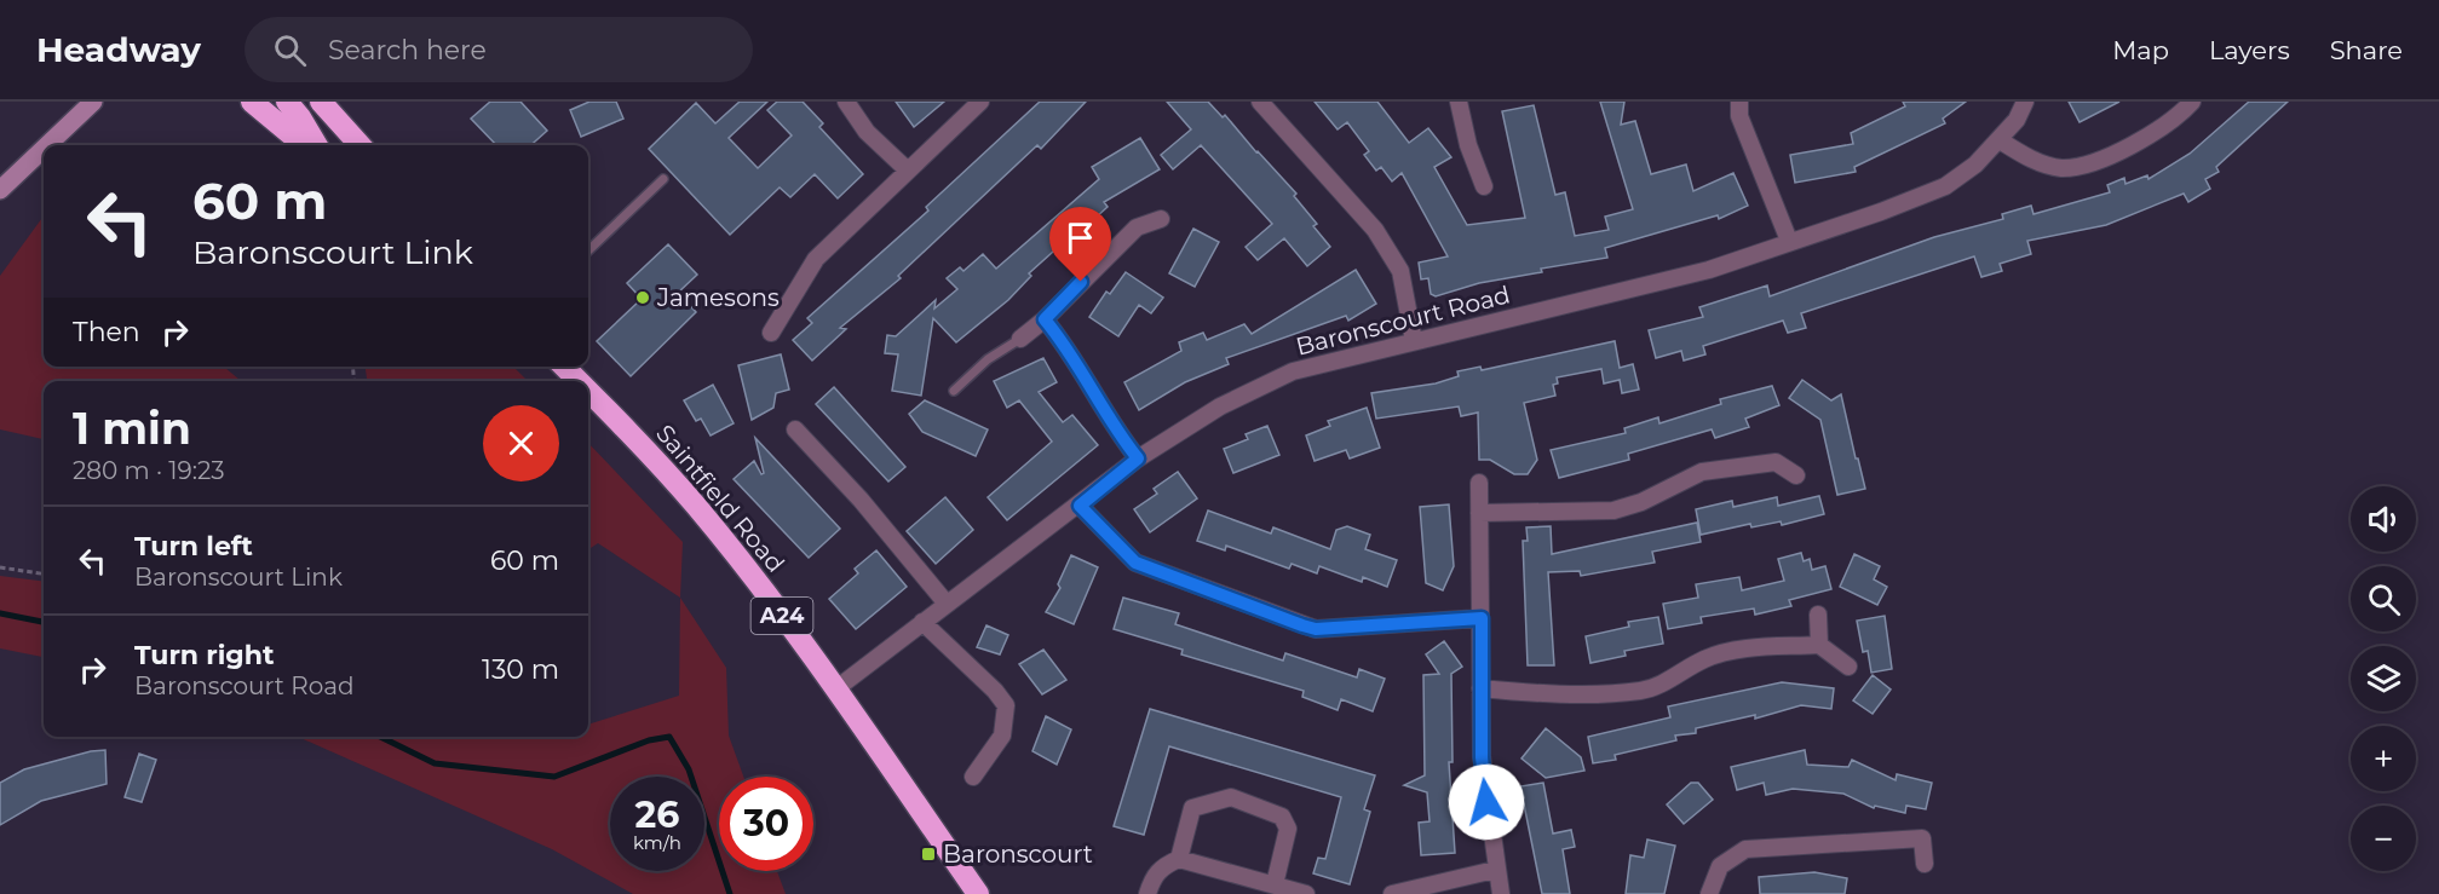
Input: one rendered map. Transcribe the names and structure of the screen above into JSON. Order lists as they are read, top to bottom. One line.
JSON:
{"streets":{"highway":["Saintfield Road","A24"],"street":["Baronscourt Road"]},"crossings":[["Baronscourt Road","Saintfield Road"]],"places":{"other":["Jamesons"],"transit":["Baronscourt"]},"page":{"header":"Headway","search":"Search here","nav":["Map","Layers","Share"],"turn":["60 m","Baronscourt Link"],"then":"Then","heading":["1 min","280 m · 19:23"],"map_buttons":["+","−"],"list":[{"name":"Turn left","note":"Baronscourt Link","value":"60 m"},{"name":"Turn right","note":"Baronscourt Road","value":"130 m"}],"speed":"26 km/h","limit":"30"}}
